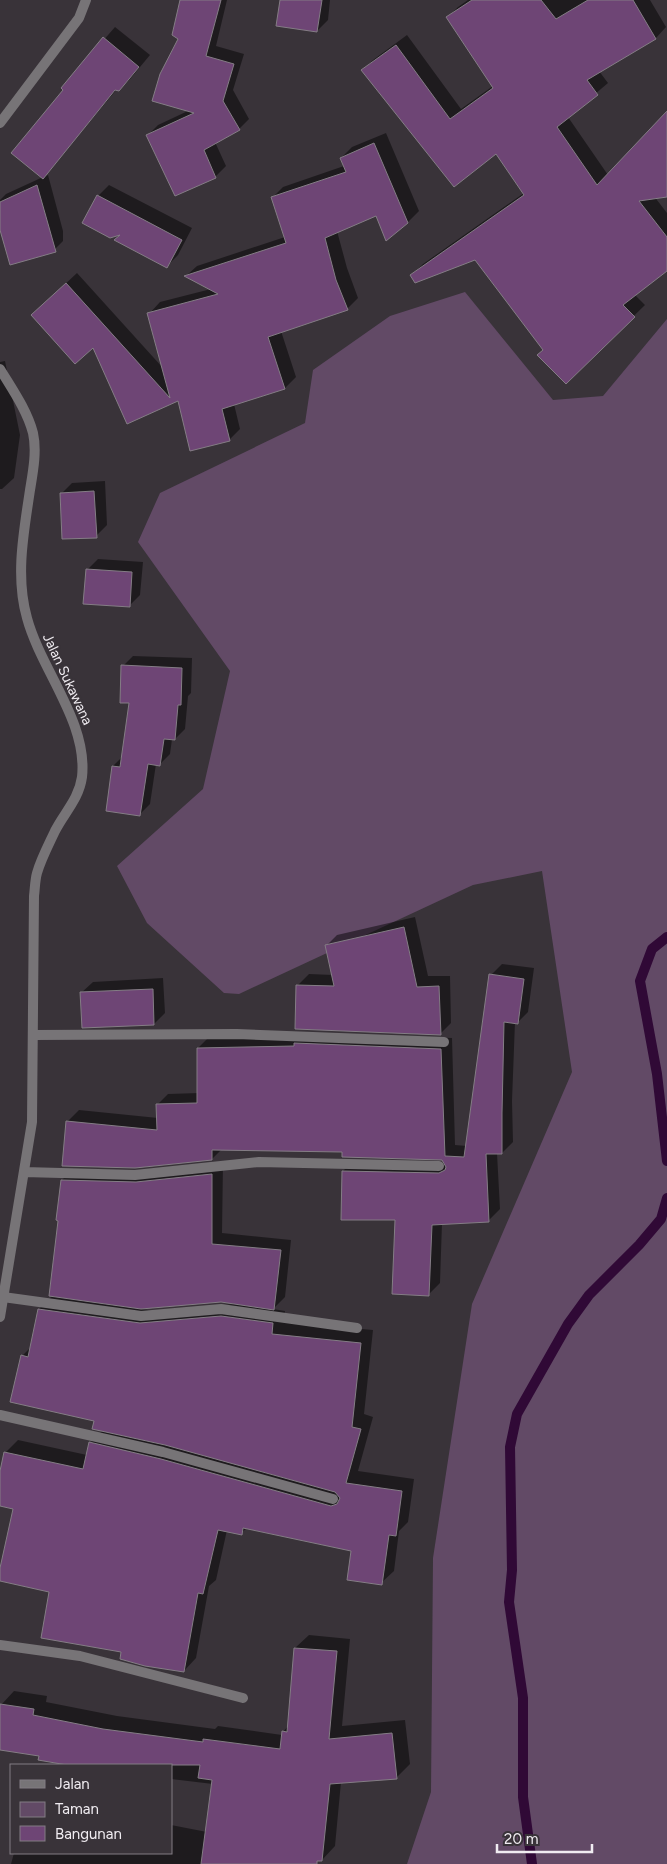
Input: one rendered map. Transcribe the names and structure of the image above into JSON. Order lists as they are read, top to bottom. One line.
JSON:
{"streets":{"street":["Jalan Sukawana"]},"legend":["Jalan","Taman","Bangunan"],"scale_bar":"20 m"}
